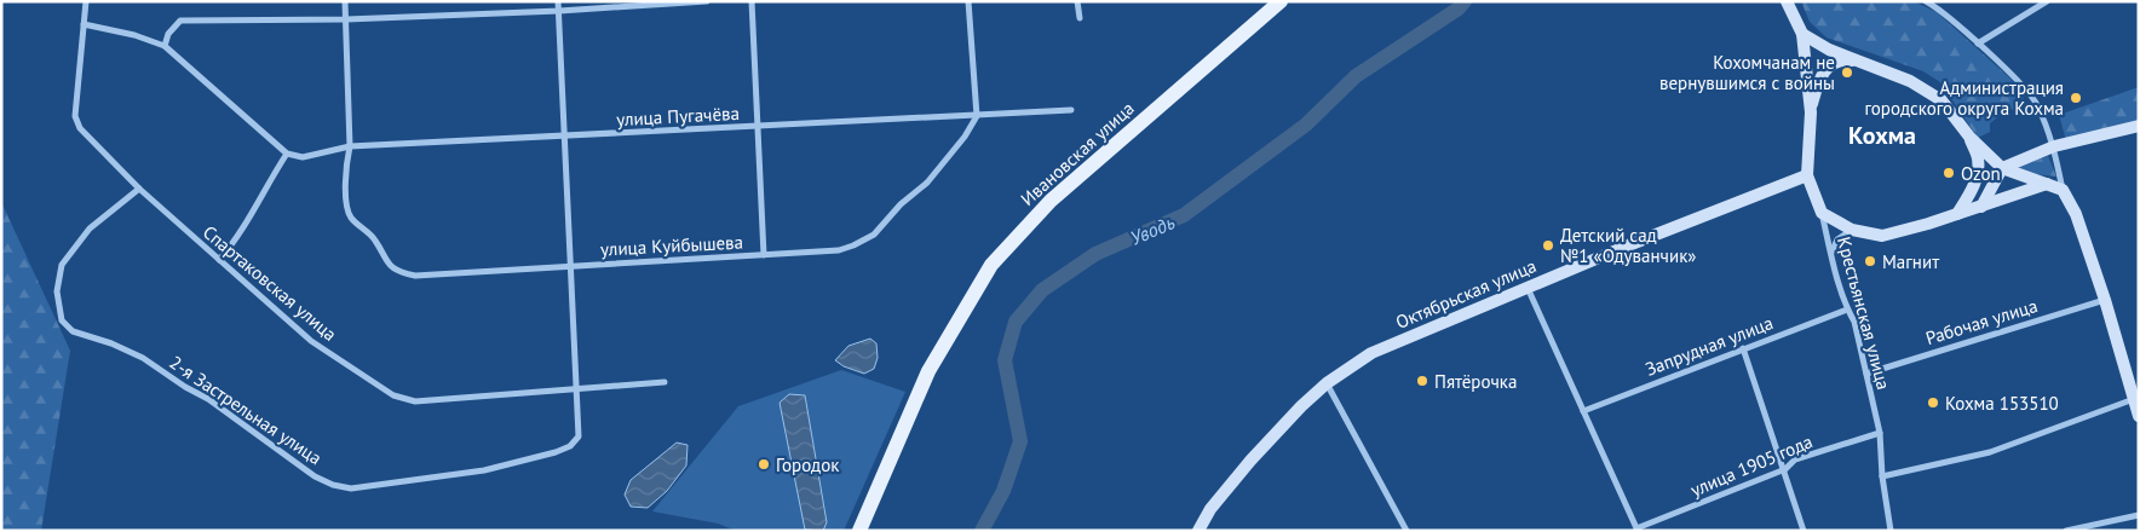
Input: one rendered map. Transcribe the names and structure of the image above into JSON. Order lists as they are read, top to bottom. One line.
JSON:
{"streets":{"main road":["Ивановская улица","Октябрьская улица"],"street":["улица Пугачёва","улица Куйбышева","Спартаковская улица","Крестьянская улица","Рабочая улица","Запрудная улица","2-я Застрельная улица","улица 1905 года"]},"crossings":[["улица Пугачёва","улица Куйбышева"],["Спартаковская улица","2-я Застрельная улица"],["Октябрьская улица","Крестьянская улица"],["Крестьянская улица","Рабочая улица"],["Крестьянская улица","Запрудная улица"],["Крестьянская улица","улица 1905 года"]],"districts":["Кохма"],"water":["Уводь"],"places":["Кохомчанам не вернувшимся с войны","Администрация городского округа Кохма","Ozon","Детский сад №1 «Одуванчик»","Магнит","Пятёрочка","Кохма 153510","Городок"]}
